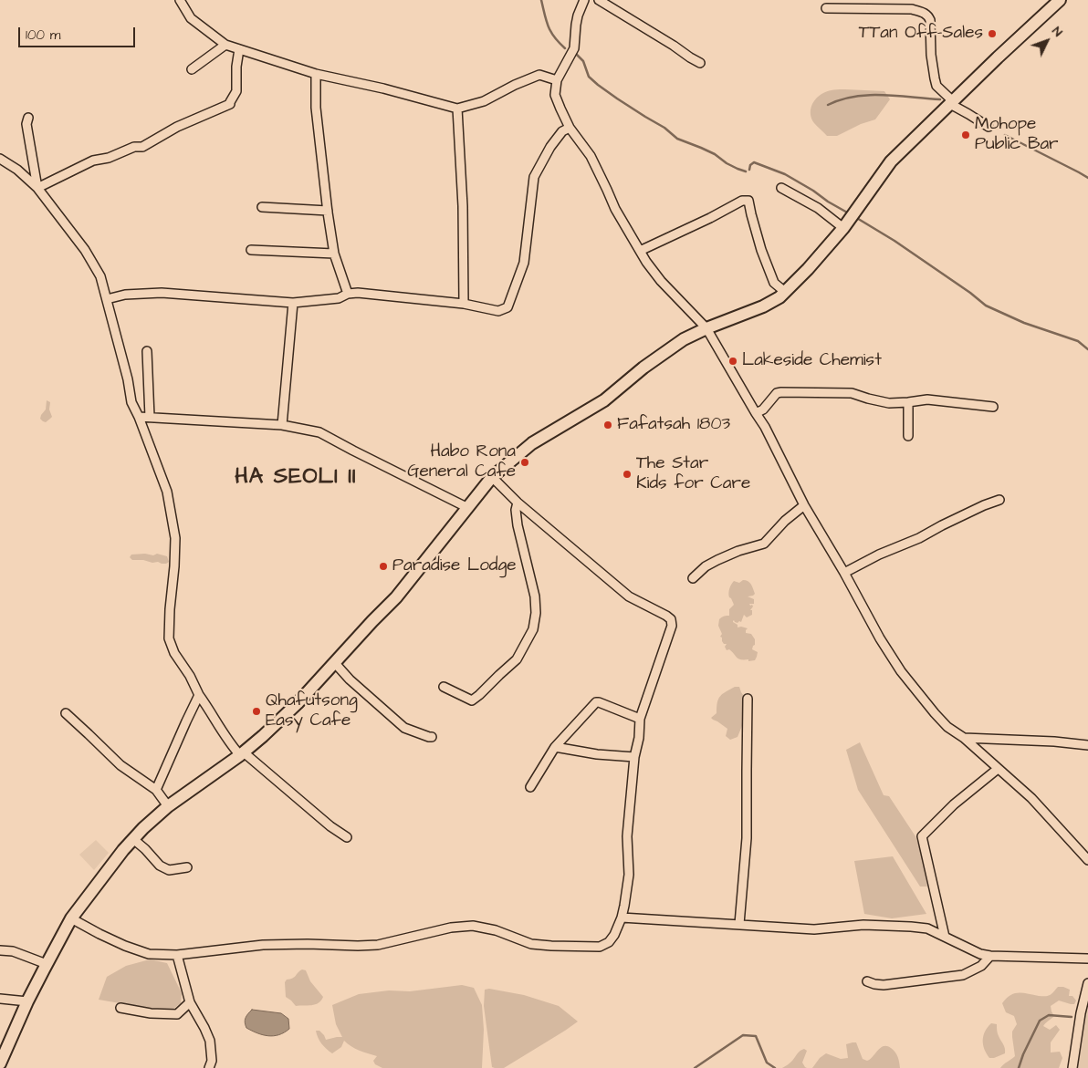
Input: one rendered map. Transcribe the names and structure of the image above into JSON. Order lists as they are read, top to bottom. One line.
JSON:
{"districts":["HA SEOLI II"],"places":["TTan Off-Sales","Mohope Public Bar","Lakeside Chemist","Fafatsah 1803","Habo Rona General Cafe","The Star Kids for Care","Paradise Lodge","Qhafutsong Easy Cafe"],"scale_bar":"100 m","north":"top right"}
